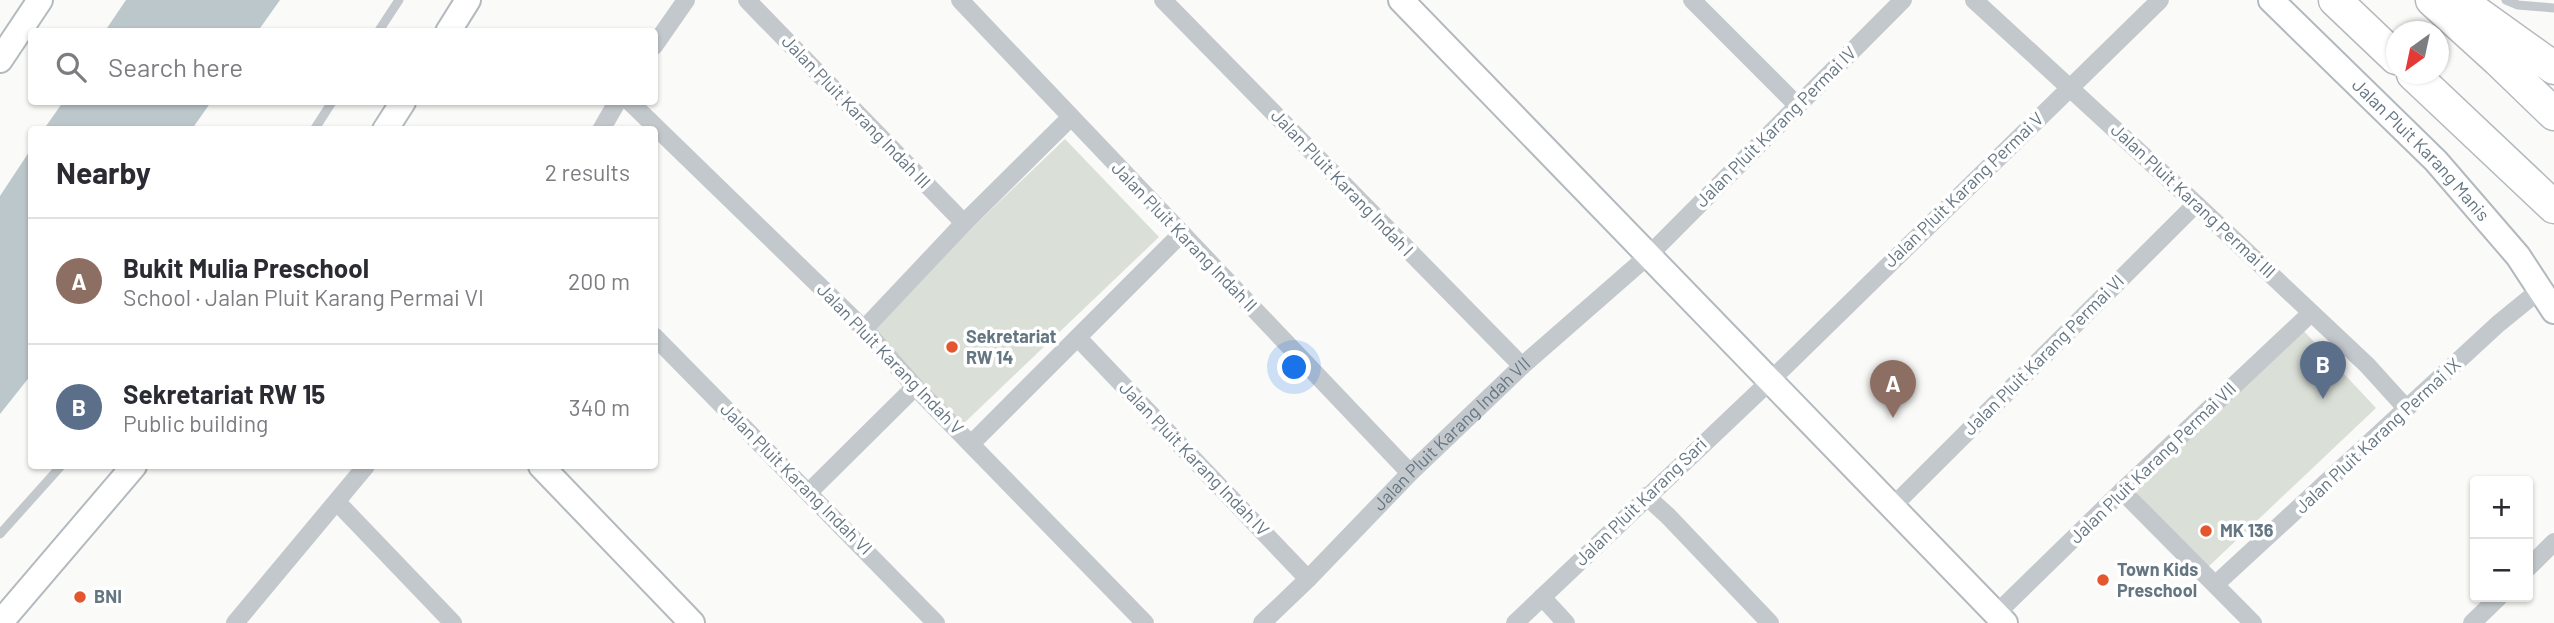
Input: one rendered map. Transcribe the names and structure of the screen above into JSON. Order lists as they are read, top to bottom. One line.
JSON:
{"streets":{"street":["Jalan Pluit Karang Indah III","Jalan Pluit Karang Permai IV","Jalan Pluit Karang Manis","Jalan Pluit Karang Indah I","Jalan Pluit Karang Permai V","Jalan Pluit Karang Permai III","Jalan Pluit Karang Indah II","Jalan Pluit Karang Permai VI","Jalan Pluit Karang Indah V","Jalan Pluit Karang Indah VII","Jalan Pluit Karang Permai IX","Jalan Pluit Karang Indah IV","Jalan Pluit Karang Permai VII","Jalan Pluit Karang Indah VI","Jalan Pluit Karang Sari"]},"crossings":[["Jalan Pluit Karang Permai IV","Jalan Pluit Karang Indah VII"],["Jalan Pluit Karang Manis","Jalan Pluit Karang Permai IX"],["Jalan Pluit Karang Indah I","Jalan Pluit Karang Indah VII"],["Jalan Pluit Karang Permai V","Jalan Pluit Karang Permai III"],["Jalan Pluit Karang Permai V","Jalan Pluit Karang Sari"],["Jalan Pluit Karang Permai III","Jalan Pluit Karang Permai VI"],["Jalan Pluit Karang Permai III","Jalan Pluit Karang Permai IX"],["Jalan Pluit Karang Permai III","Jalan Pluit Karang Permai VII"],["Jalan Pluit Karang Indah II","Jalan Pluit Karang Indah VII"],["Jalan Pluit Karang Indah VII","Jalan Pluit Karang Indah IV"]],"places":["Sekretariat RW 14","MK 136","Town Kids Preschool","BNI"],"north":"bottom left","page":{"search":"Search here","heading":["Nearby","2 results"],"list":[{"mark":"A","name":"Bukit Mulia Preschool","note":"School · Jalan Pluit Karang Permai VI","value":"200 m"},{"mark":"B","name":"Sekretariat RW 15","note":"Public building","value":"340 m"}],"pins":["B","A"],"map_buttons":["+","−"]}}
